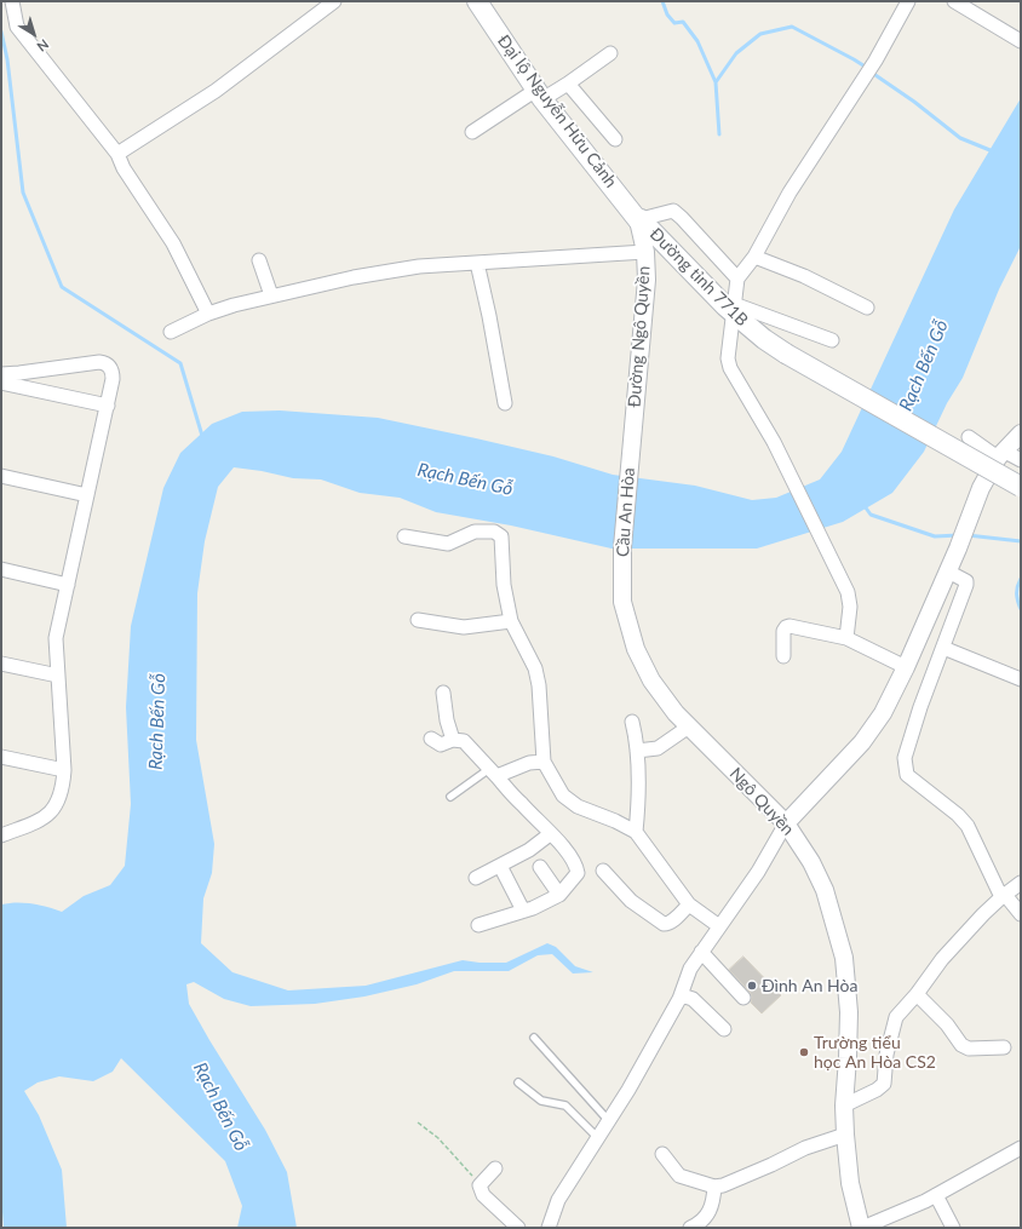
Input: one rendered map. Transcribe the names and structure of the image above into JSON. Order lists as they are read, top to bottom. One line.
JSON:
{"streets":{"main road":["Đại lộ Nguyễn Hữu Cảnh","Đường tỉnh 771B"],"street":["Đường Ngô Quyền","Cầu An Hòa","Ngô Quyền"]},"crossings":[["Đại lộ Nguyễn Hữu Cảnh","Đường tỉnh 771B"],["Đường tỉnh 771B","Đường Ngô Quyền"],["Đường Ngô Quyền","Cầu An Hòa"],["Cầu An Hòa","Ngô Quyền"]],"water":["Rạch Bến Gỗ"],"places":["Đình An Hòa","Trường tiểu học An Hòa CS2"],"north":"bottom right"}
